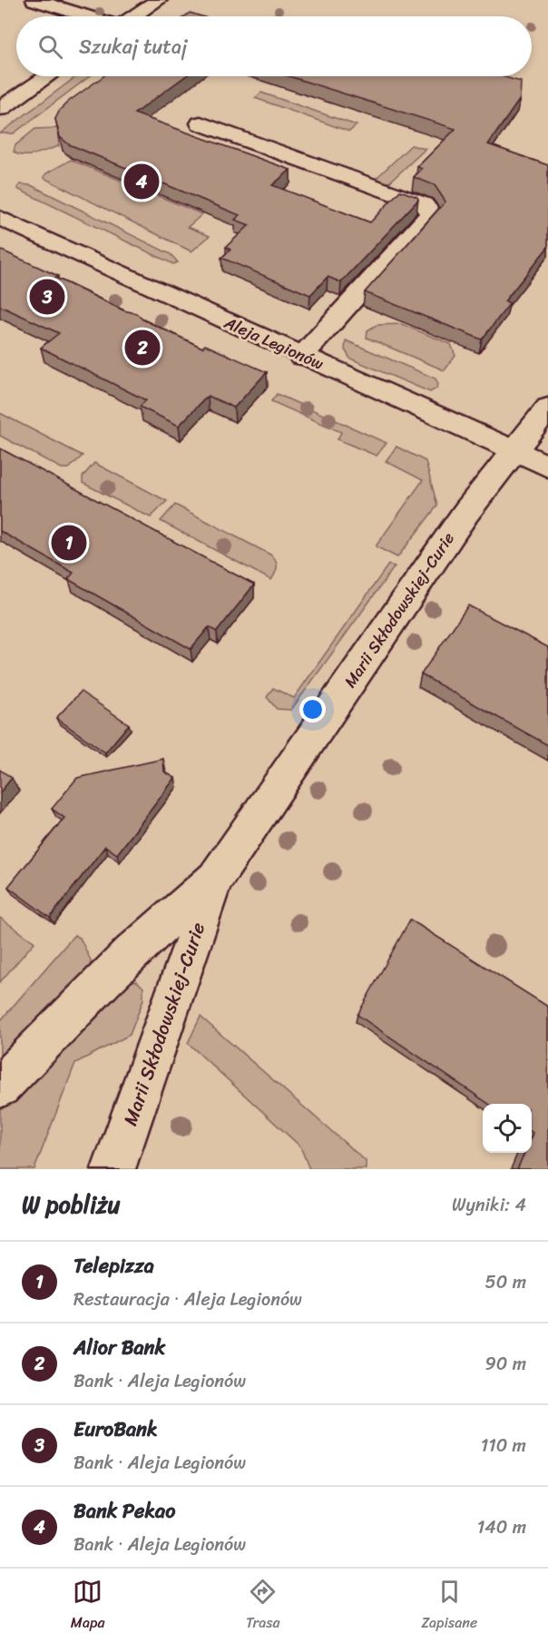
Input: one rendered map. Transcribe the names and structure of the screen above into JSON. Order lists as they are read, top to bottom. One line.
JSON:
{"streets":{"street":["Aleja Legionów","Marii Skłodowskiej-Curie"]},"crossings":[["Aleja Legionów","Marii Skłodowskiej-Curie"]],"page":{"search":"Szukaj tutaj","pins":["4","3","2","1"],"heading":["W pobliżu","Wyniki: 4"],"list":[{"mark":"1","name":"Telepizza","note":"Restauracja · Aleja Legionów","value":"50 m"},{"mark":"2","name":"Alior Bank","note":"Bank · Aleja Legionów","value":"90 m"},{"mark":"3","name":"EuroBank","note":"Bank · Aleja Legionów","value":"110 m"},{"mark":"4","name":"Bank Pekao","note":"Bank · Aleja Legionów","value":"140 m"}],"nav":["Mapa","Trasa","Zapisane"]}}
